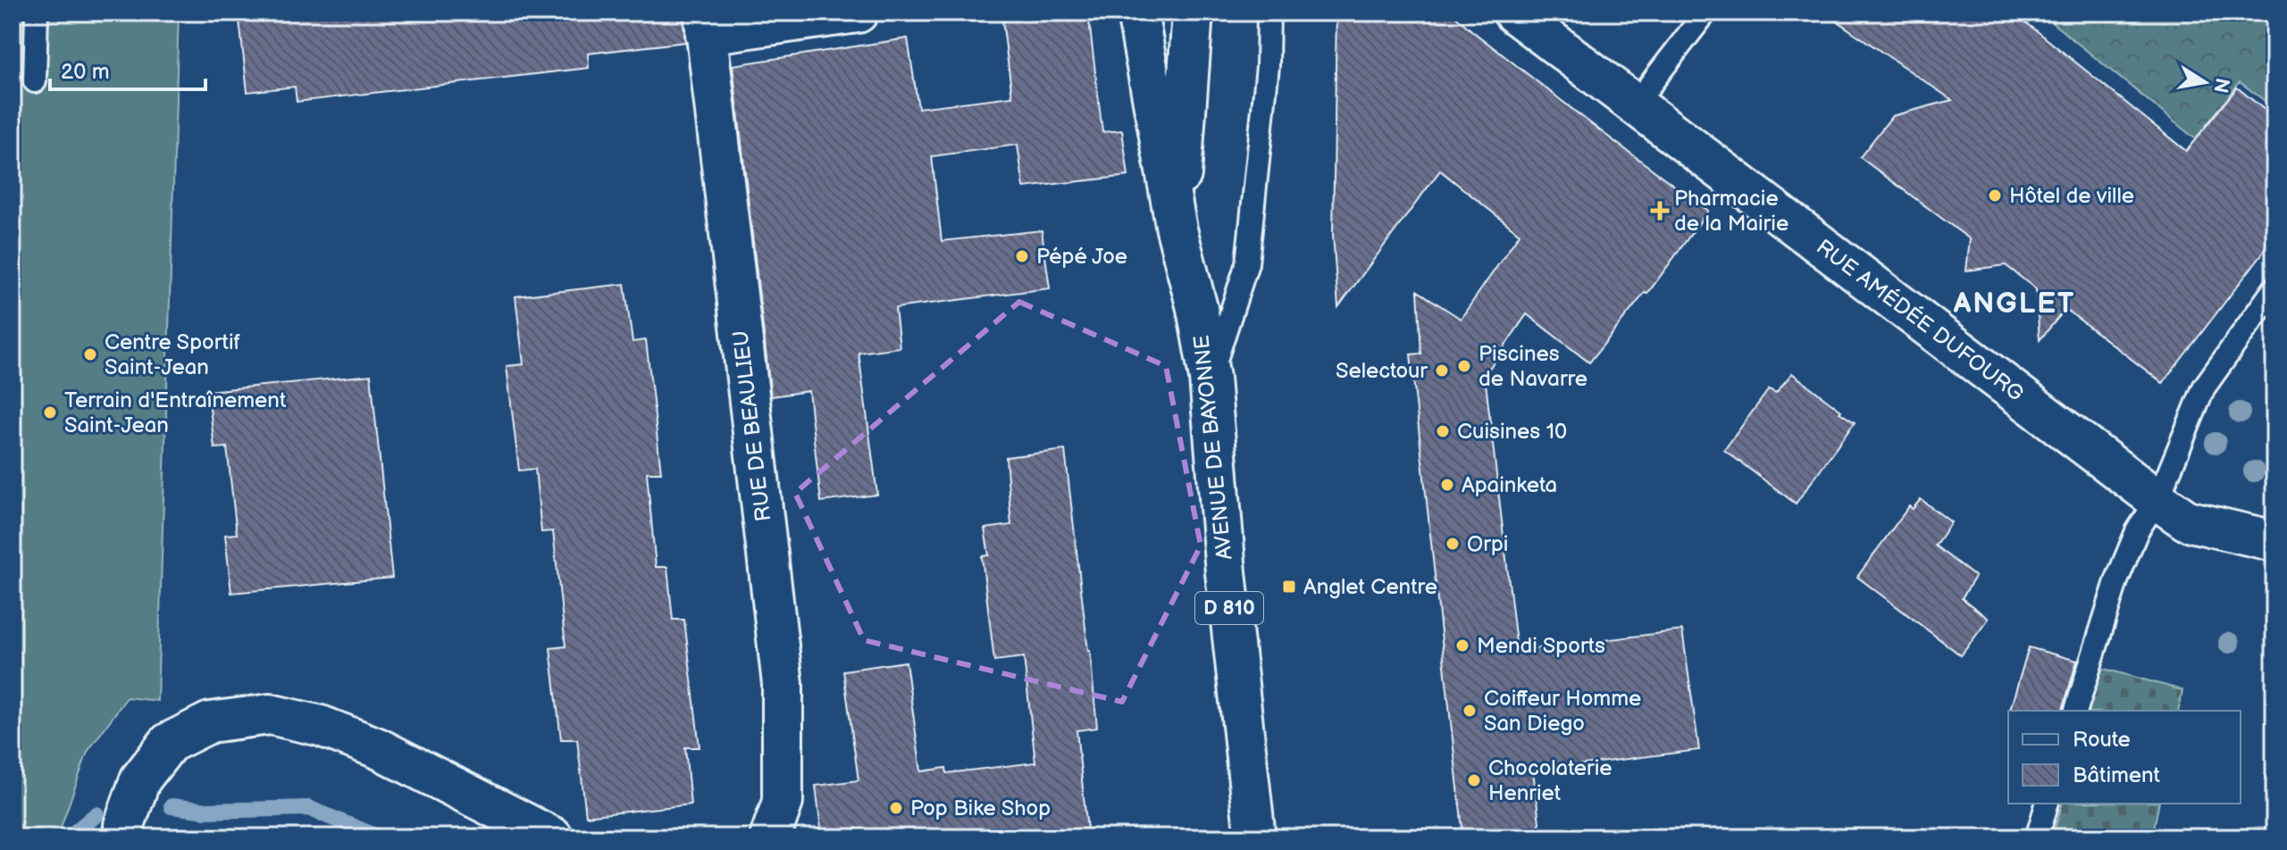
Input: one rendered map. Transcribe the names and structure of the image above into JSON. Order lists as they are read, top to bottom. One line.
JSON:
{"streets":{"street":["RUE AMÉDÉE DUFOURG","RUE DE BEAULIEU","AVENUE DE BAYONNE","D 810"]},"crossings":[["AVENUE DE BAYONNE","D 810"]],"districts":["ANGLET"],"places":{"other":["Hôtel de ville","Pépé Joe","Centre Sportif Saint-Jean","Piscines de Navarre","Selectour","Terrain d'Entraînement Saint-Jean","Cuisines 10","Apainketa","Orpi","Mendi Sports","Coiffeur Homme San Diego","Chocolaterie Henriet","Pop Bike Shop"],"health":["Pharmacie de la Mairie"],"transit":["Anglet Centre"]},"legend":["Route","Bâtiment"],"scale_bar":"20 m","north":"right"}
